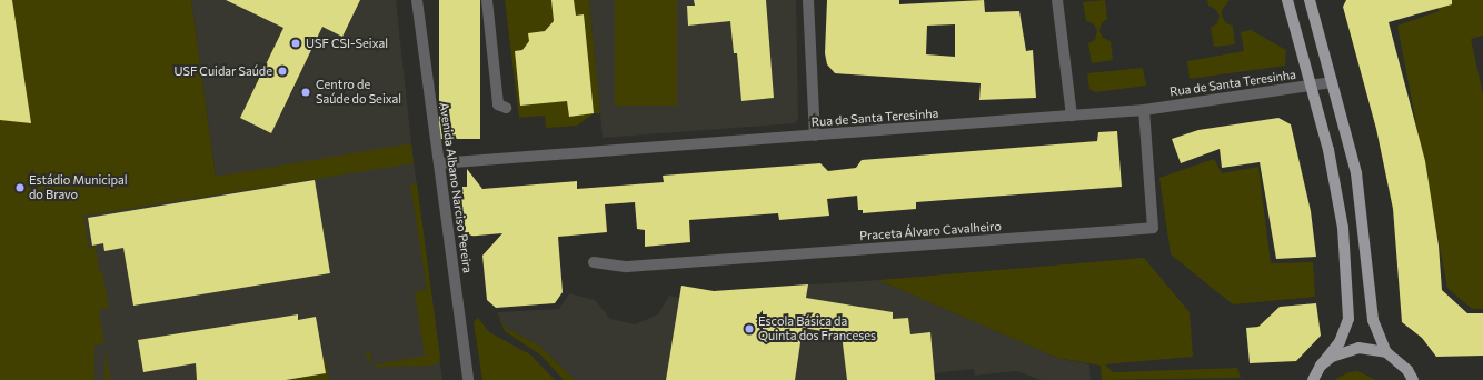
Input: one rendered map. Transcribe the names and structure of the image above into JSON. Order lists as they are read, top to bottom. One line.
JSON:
{"streets":{"street":["Rua de Santa Teresinha","Avenida Albano Narciso Pereira","Praceta Álvaro Cavalheiro"]},"crossings":[["Rua de Santa Teresinha","Avenida Albano Narciso Pereira"],["Rua de Santa Teresinha","Praceta Álvaro Cavalheiro"]],"places":["USF CSI-Seixal","USF Cuidar Saúde","Centro de Saúde do Seixal","Estádio Municipal do Bravo","Escola Básica da Quinta dos Franceses"]}
